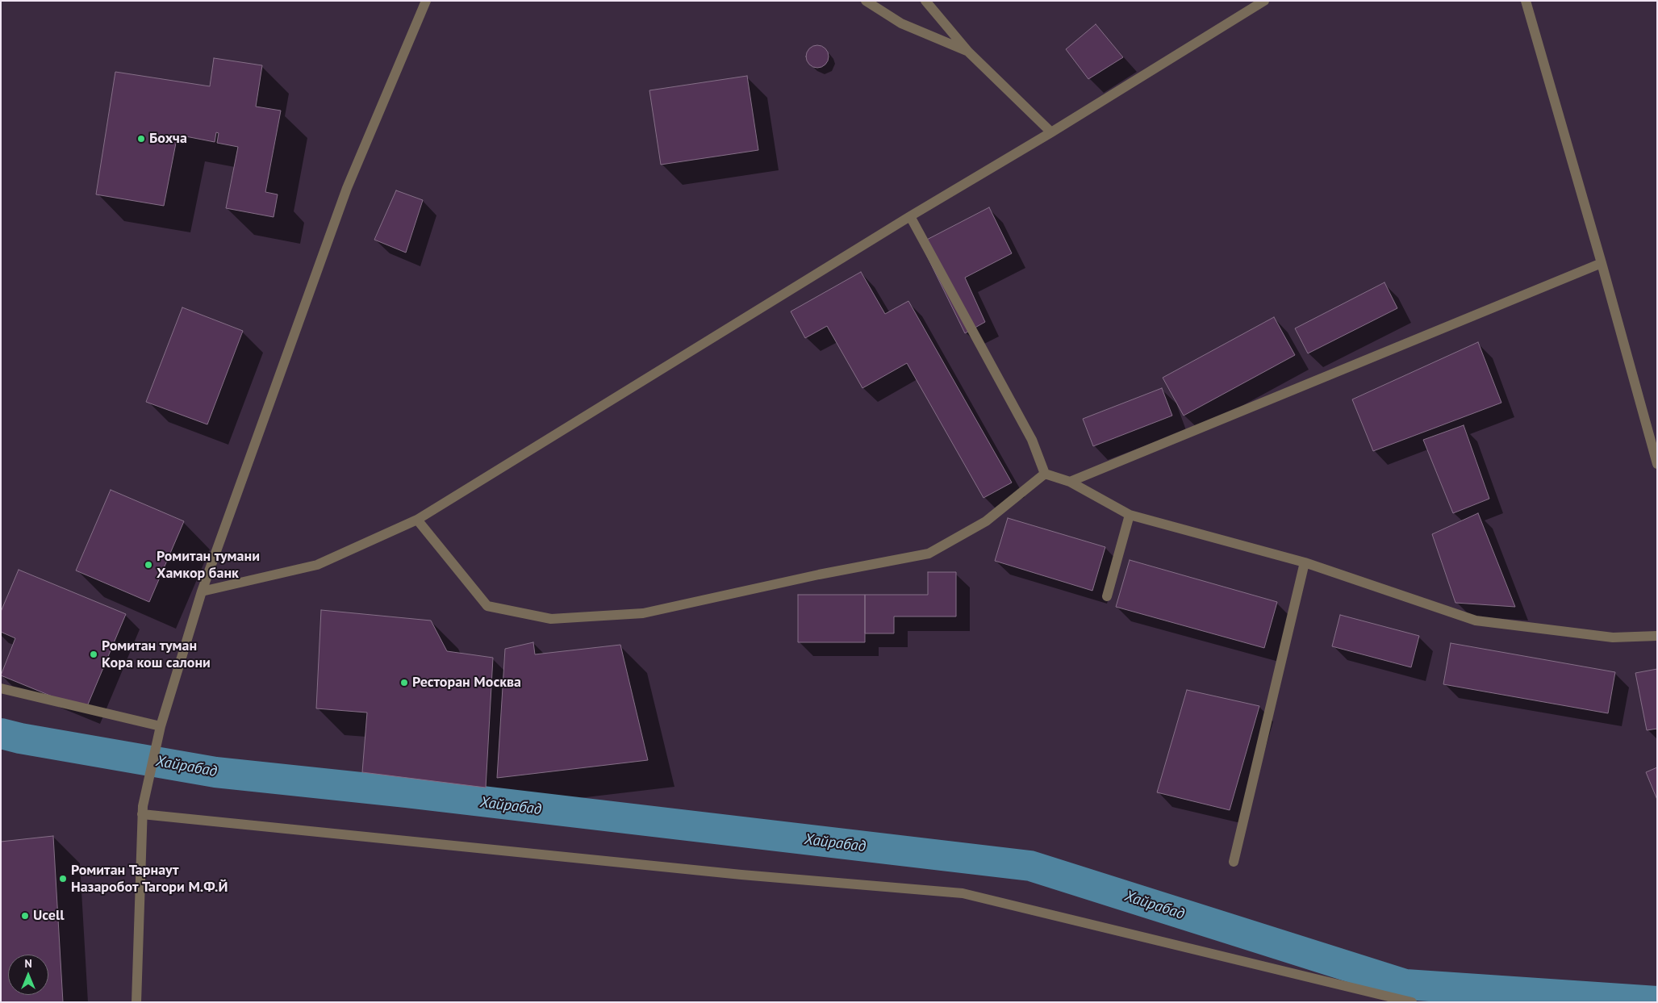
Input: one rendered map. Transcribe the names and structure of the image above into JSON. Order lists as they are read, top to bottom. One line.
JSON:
{"water":["Хайрабад"],"places":["Бохча","Ромитан тумани Хамкор банк","Ромитан туман Кора кош салони","Ресторан Москва","Ромитан Тарнаут Назаробот Тагори М.Ф.Й","Ucell"],"north":"top"}
